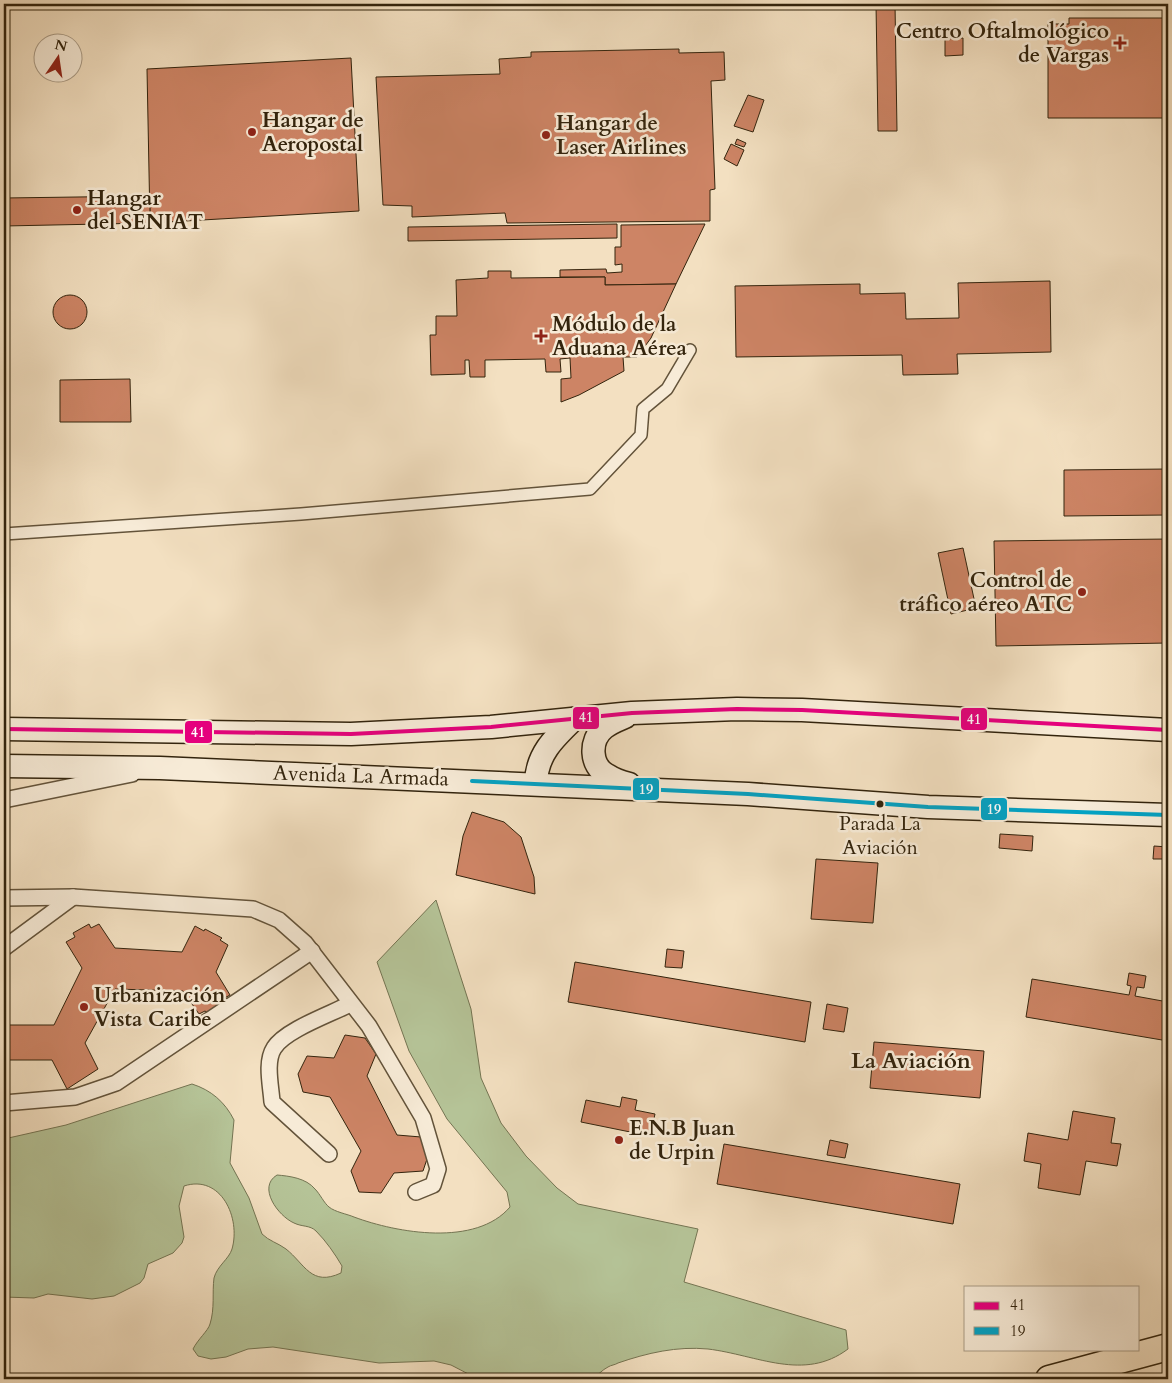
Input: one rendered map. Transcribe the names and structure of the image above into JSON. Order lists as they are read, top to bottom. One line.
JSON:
{"streets":{"main road":["Avenida La Armada"]},"districts":["La Aviación"],"places":{"health":["Centro Oftalmológico de Vargas","Módulo de la Aduana Aérea"],"other":["Hangar de Aeropostal","Hangar de Laser Airlines","Hangar del SENIAT","Control de tráfico aéreo ATC","Parada La Aviación","Urbanización Vista Caribe","E.N.B Juan de Urpin"]},"lines":["transit line 41","transit line 19"],"legend":["41","19"],"north":"top"}
